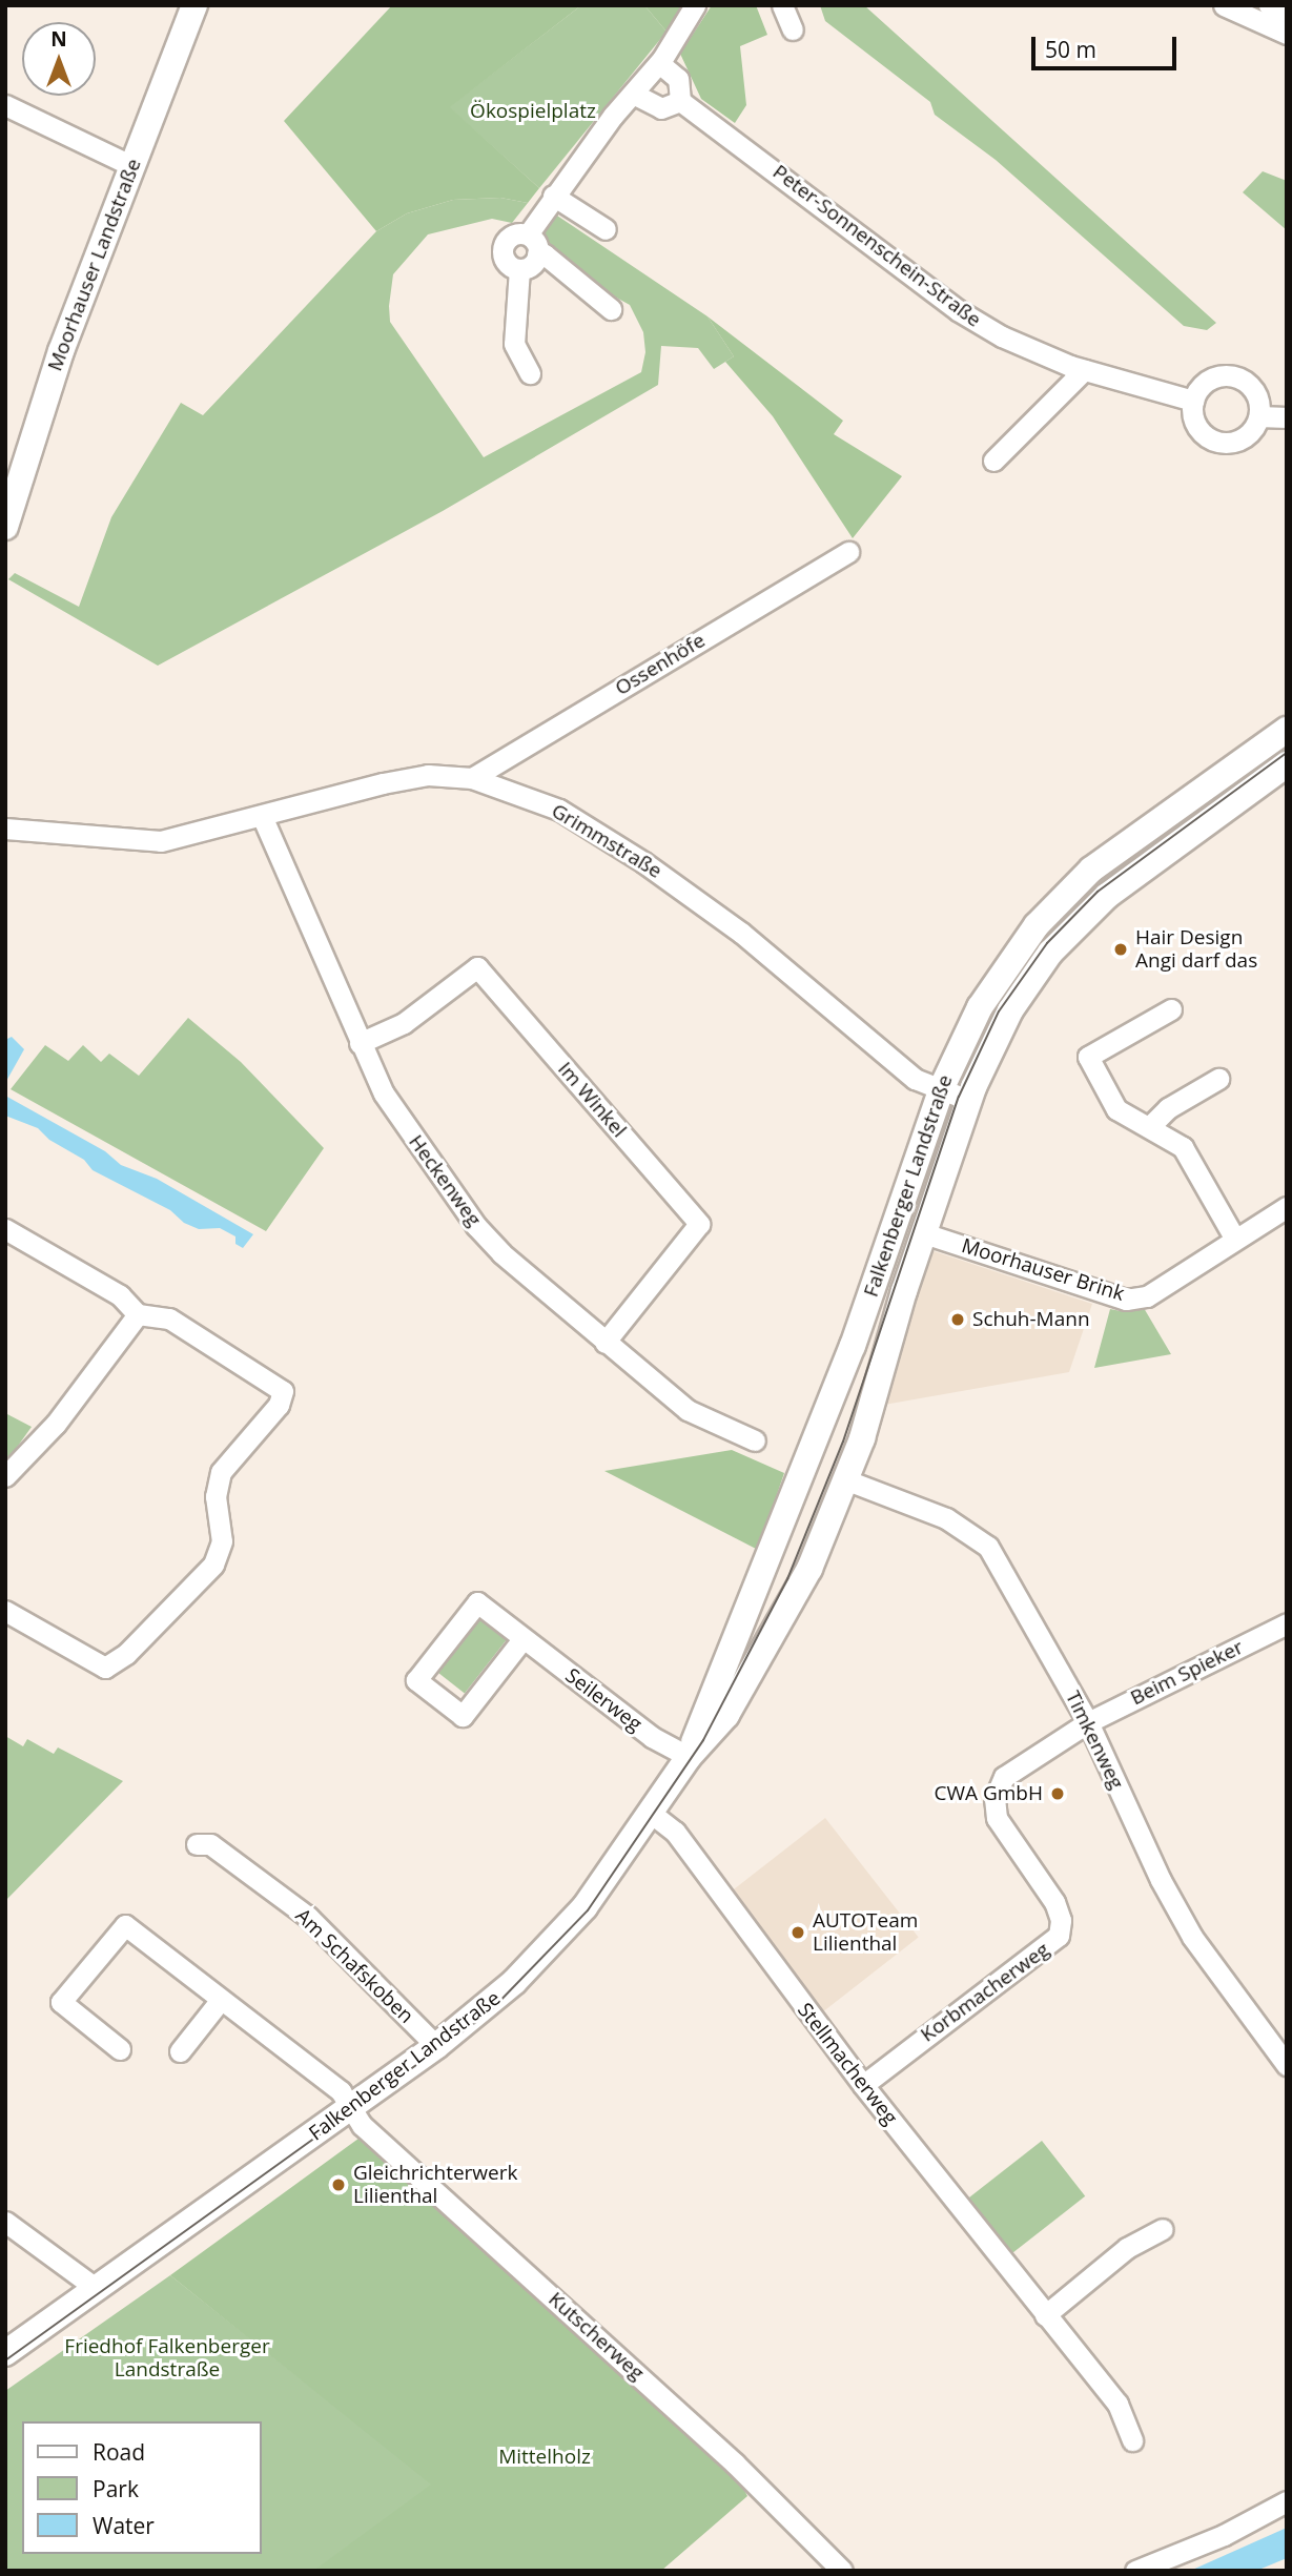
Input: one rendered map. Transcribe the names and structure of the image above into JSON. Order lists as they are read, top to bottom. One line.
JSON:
{"streets":{"street":["Peter-Sonnenschein-Straße","Moorhauser Landstraße","Ossenhöfe","Grimmstraße","Im Winkel","Heckenweg","Falkenberger Landstraße","Moorhauser Brink","Beim Spieker","Seilerweg","Timkenweg","Am Schafskoben","Korbmacherweg","Stellmacherweg","Kutscherweg"]},"crossings":[["Ossenhöfe","Grimmstraße"],["Grimmstraße","Heckenweg"],["Grimmstraße","Falkenberger Landstraße"],["Im Winkel","Heckenweg"],["Falkenberger Landstraße","Moorhauser Brink"],["Falkenberger Landstraße","Seilerweg"],["Falkenberger Landstraße","Timkenweg"],["Falkenberger Landstraße","Am Schafskoben"],["Falkenberger Landstraße","Stellmacherweg"],["Falkenberger Landstraße","Kutscherweg"],["Beim Spieker","Timkenweg"],["Beim Spieker","Korbmacherweg"],["Timkenweg","Korbmacherweg"],["Korbmacherweg","Stellmacherweg"]],"parks":["Ökospielplatz","Friedhof Falkenberger Landstraße","Mittelholz"],"places":["Hair Design Angi darf das","Schuh-Mann","CWA GmbH","AUTOTeam Lilienthal","Gleichrichterwerk Lilienthal"],"legend":["Road","Park","Water"],"scale_bar":"50 m","north":"top"}
